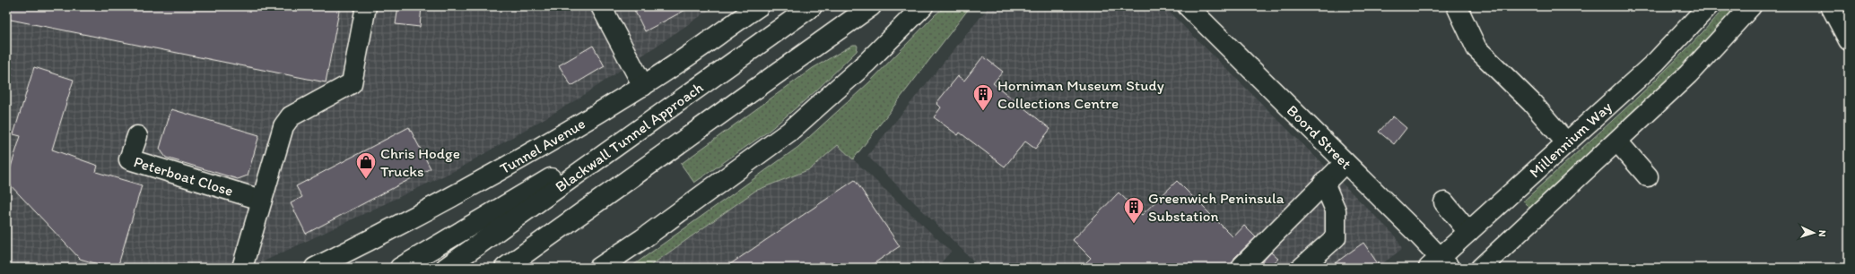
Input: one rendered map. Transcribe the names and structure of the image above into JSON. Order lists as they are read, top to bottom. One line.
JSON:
{"streets":{"main road":["Blackwall Tunnel Approach","Boord Street","Millennium Way","Tunnel Avenue","Peterboat Close"]},"crossings":[["Boord Street","Millennium Way"]],"places":{"building":["Horniman Museum Study Collections Centre","Greenwich Peninsula Substation"],"shop":["Chris Hodge Trucks"]},"north":"right"}
